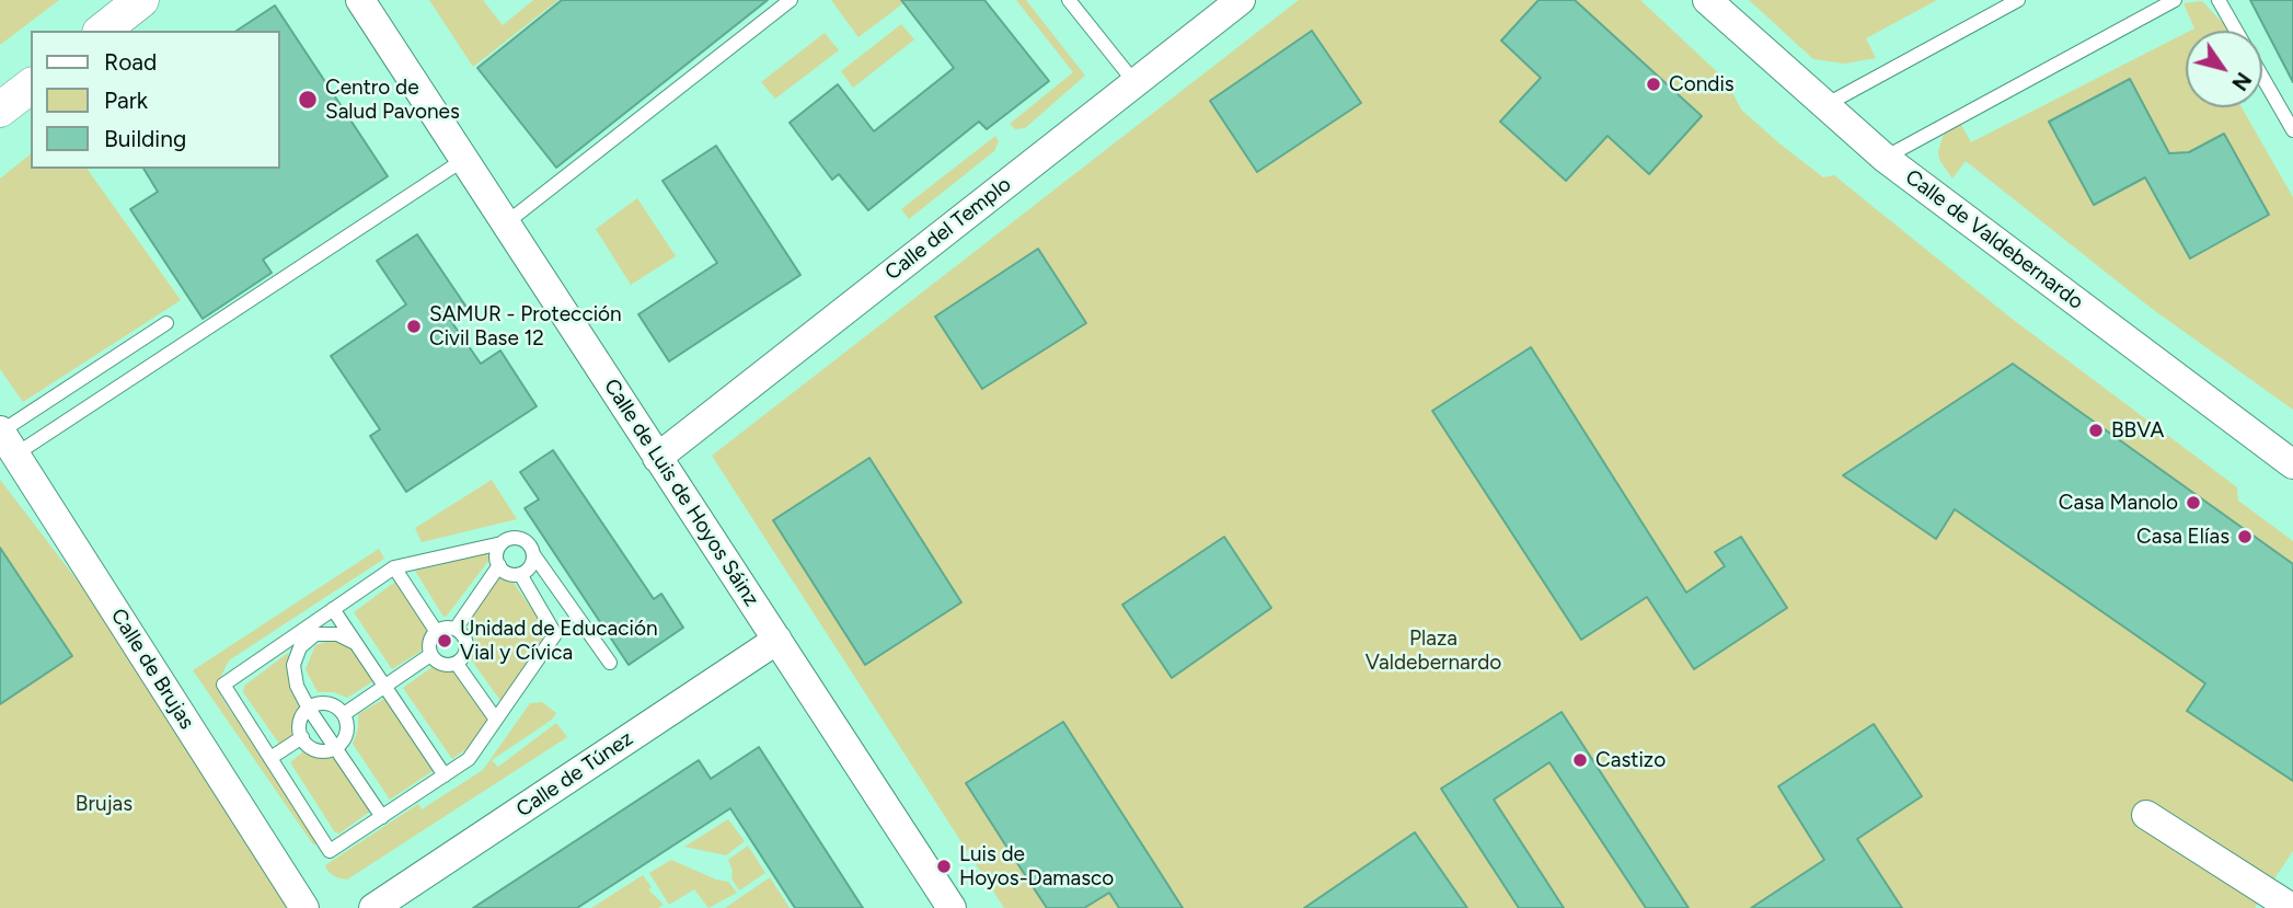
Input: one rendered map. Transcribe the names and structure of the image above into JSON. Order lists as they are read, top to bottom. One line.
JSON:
{"streets":{"street":["Calle del Templo","Calle de Valdebernardo","Calle de Luis de Hoyos Sáinz","Calle de Brujas","Calle de Túnez"]},"crossings":[["Calle del Templo","Calle de Luis de Hoyos Sáinz"],["Calle de Luis de Hoyos Sáinz","Calle de Túnez"]],"parks":["Plaza Valdebernardo","Brujas"],"places":["Condis","Centro de Salud Pavones","SAMUR - Protección Civil Base 12","BBVA","Casa Manolo","Casa Elías","Unidad de Educación Vial y Cívica","Castizo","Luis de Hoyos-Damasco"],"legend":["Road","Park","Building"],"north":"bottom right"}
